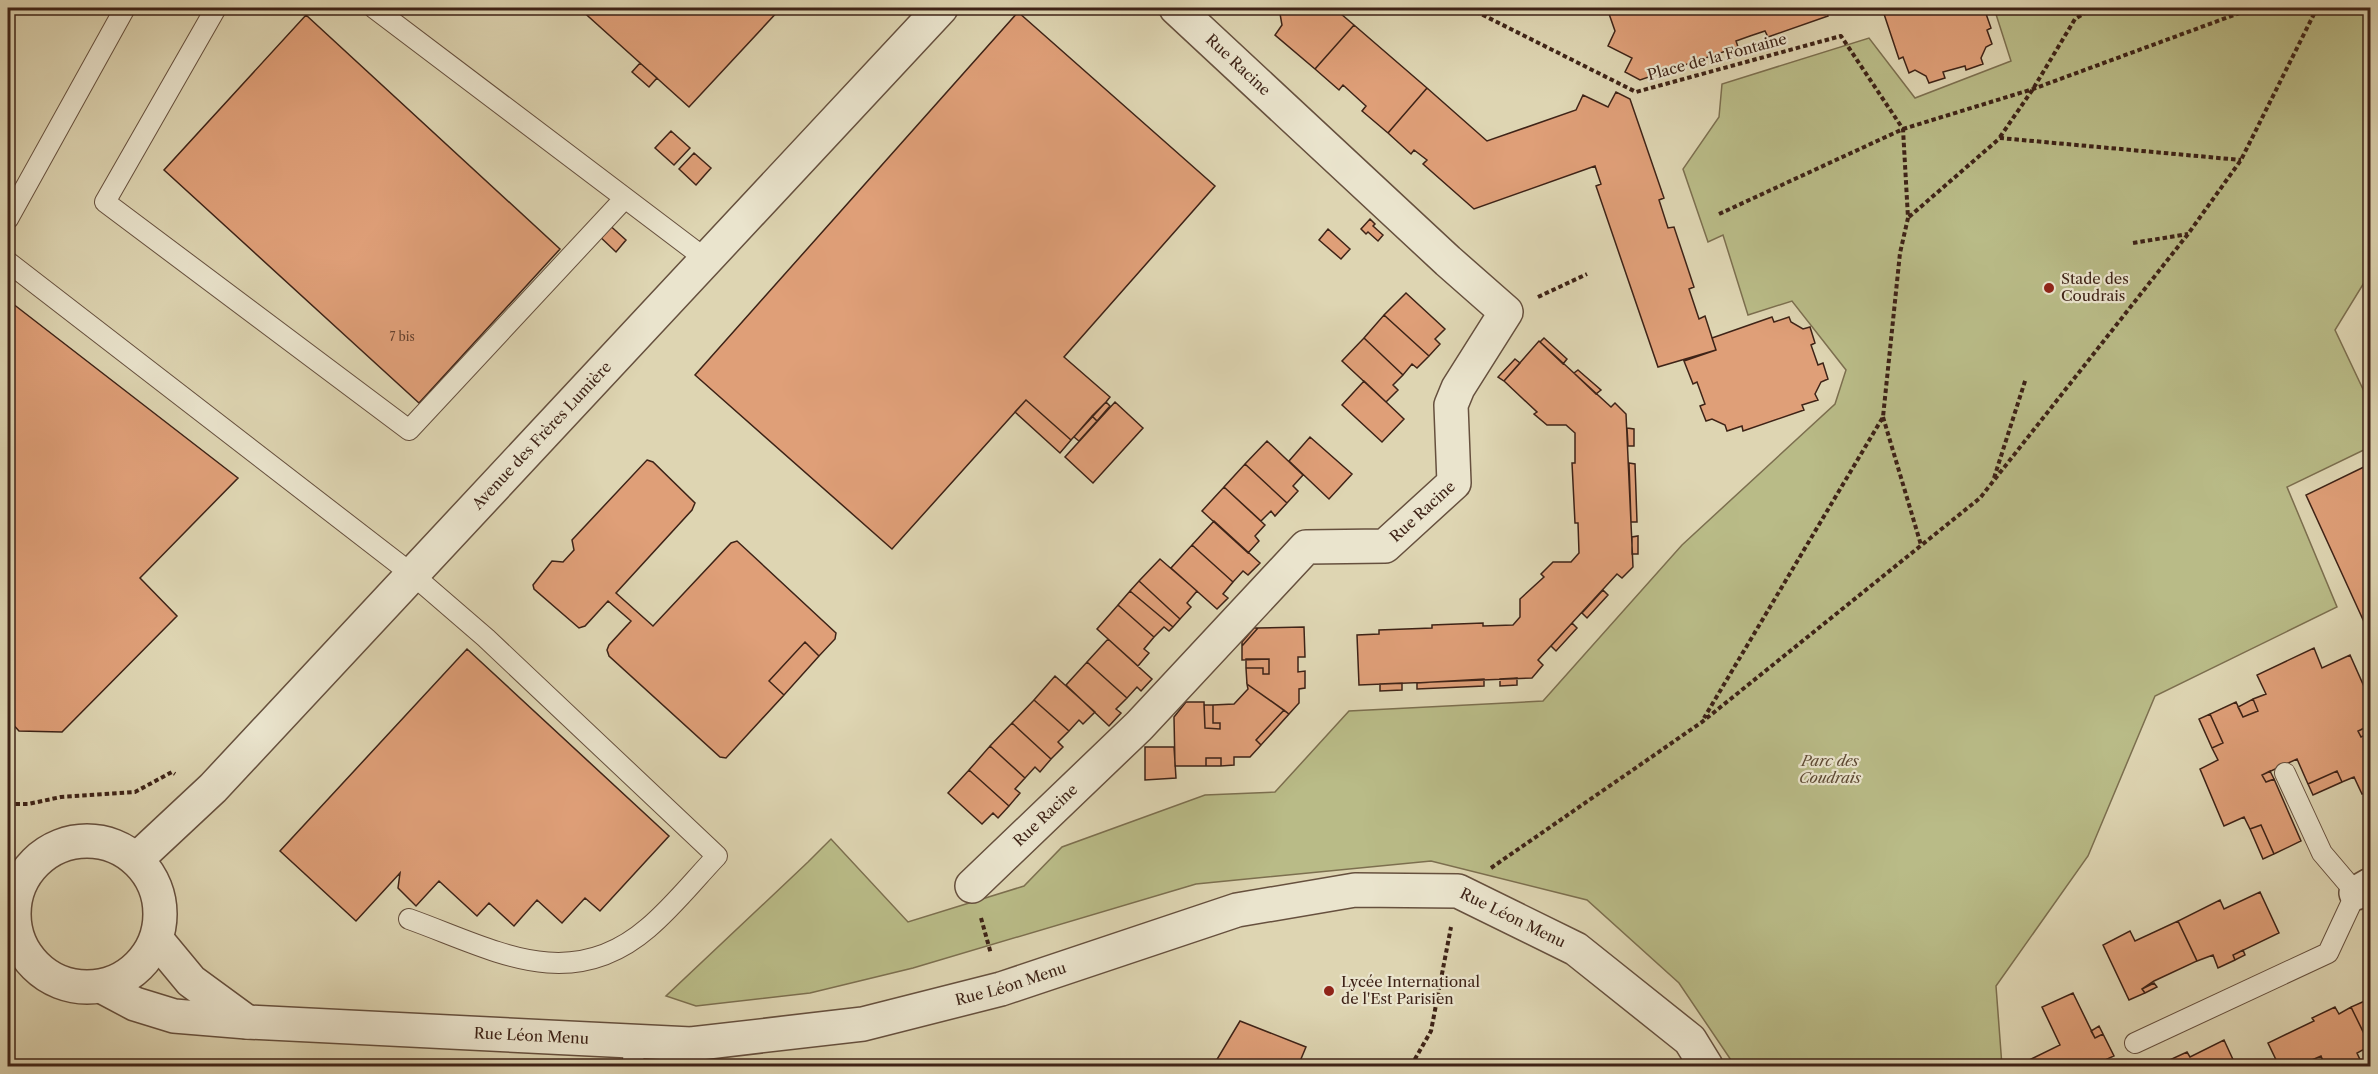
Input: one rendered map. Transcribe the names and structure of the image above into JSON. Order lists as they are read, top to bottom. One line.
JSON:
{"streets":{"street":["Rue Racine","Avenue des Frères Lumière","Rue Léon Menu"],"path":["Place de la Fontaine"]},"crossings":[["Avenue des Frères Lumière","Rue Léon Menu"]],"parks":["Parc des Coudrais"],"places":["Stade des Coudrais","Lycée International de l'Est Parisien"],"house_numbers":["7 bis"]}
